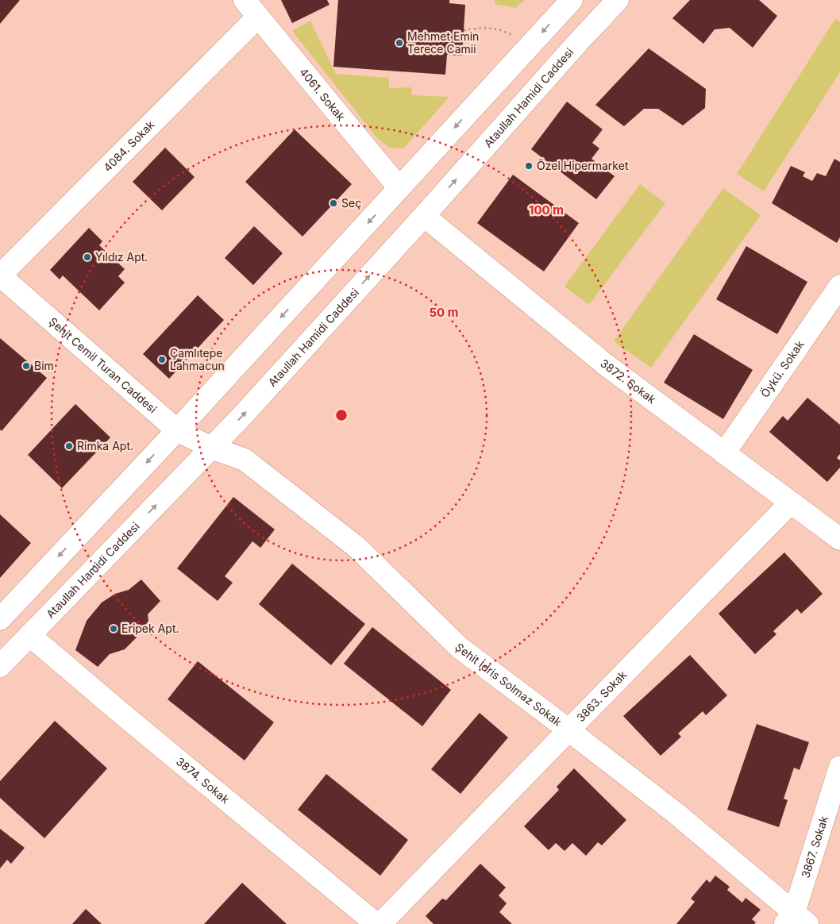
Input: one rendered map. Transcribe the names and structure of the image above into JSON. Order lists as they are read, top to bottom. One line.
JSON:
{"streets":{"street":["4061. Sokak","Ataullah Hamidi Caddesi","4084. Sokak","Şehit Cemil Turan Caddesi","Öykü. Sokak","3872. Sokak","Şehit İdris Solmaz Sokak","3863. Sokak","3874. Sokak","3867. Sokak"]},"crossings":[["4061. Sokak","4084. Sokak"],["Ataullah Hamidi Caddesi","Şehit Cemil Turan Caddesi"],["Ataullah Hamidi Caddesi","3872. Sokak"],["Ataullah Hamidi Caddesi","Şehit İdris Solmaz Sokak"],["Ataullah Hamidi Caddesi","3874. Sokak"],["4084. Sokak","Şehit Cemil Turan Caddesi"],["Şehit Cemil Turan Caddesi","Şehit İdris Solmaz Sokak"],["Öykü. Sokak","3872. Sokak"],["3872. Sokak","3863. Sokak"],["Şehit İdris Solmaz Sokak","3863. Sokak"],["Şehit İdris Solmaz Sokak","3867. Sokak"]],"places":["Mehmet Emin Terece Camii","Özel Hipermarket","Seç","Yıldız Apt.","Çamlıtepe Lahmacun","Bim","Rimka Apt.","Eripek Apt."],"rings":["100 m","50 m"]}
